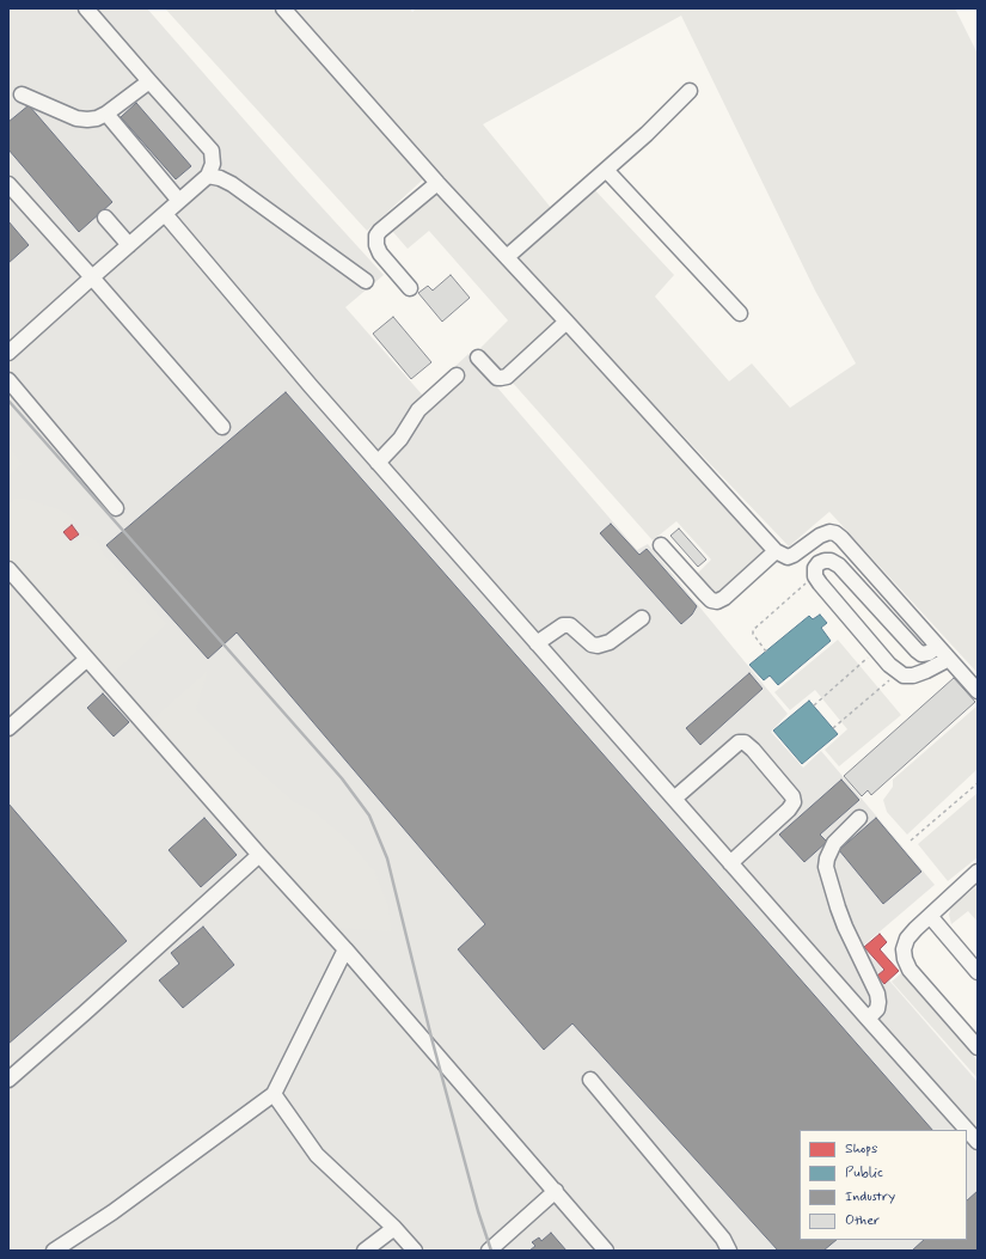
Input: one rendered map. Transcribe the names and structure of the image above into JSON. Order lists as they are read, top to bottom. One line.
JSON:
{"legend":["Shops","Public","Industry","Other"]}
